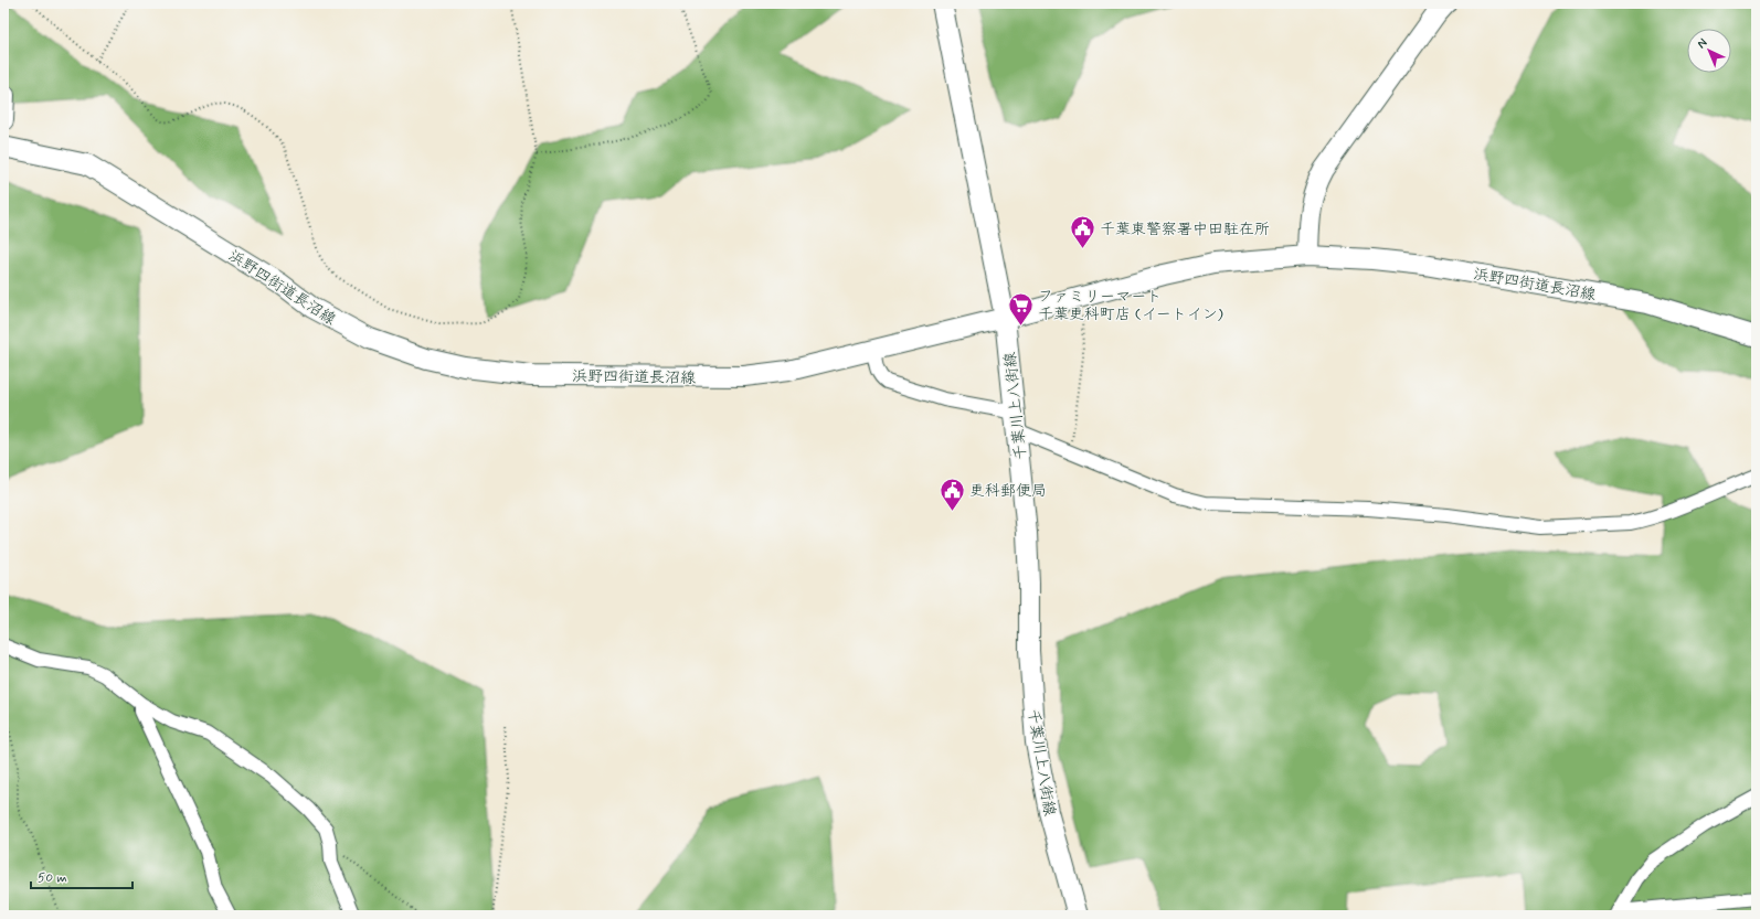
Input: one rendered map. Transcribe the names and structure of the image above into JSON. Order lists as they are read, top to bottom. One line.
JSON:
{"streets":{"main road":["浜野四街道長沼線","千葉川上八街線"]},"crossings":[["浜野四街道長沼線","千葉川上八街線"]],"places":{"public building":["千葉東警察署中田駐在所","更科郵便局"],"supermarket":["ファミリーマート 千葉更科町店 (イートイン)"]},"scale_bar":"50 m","north":"top left"}
